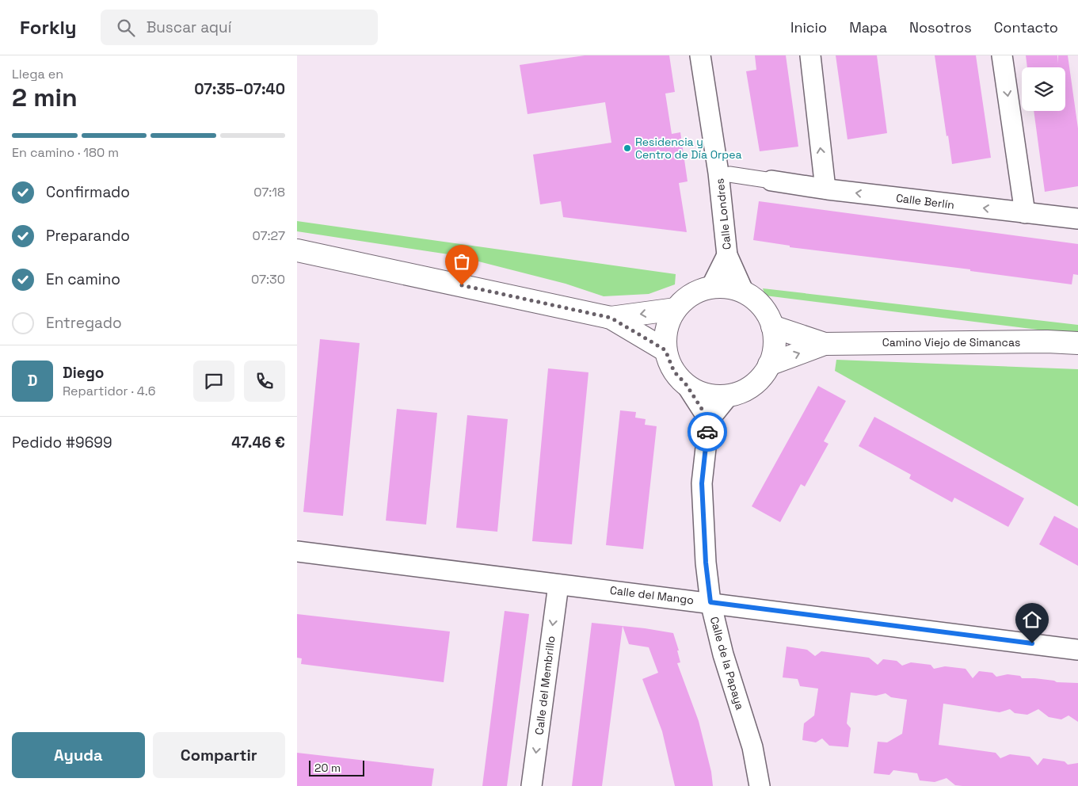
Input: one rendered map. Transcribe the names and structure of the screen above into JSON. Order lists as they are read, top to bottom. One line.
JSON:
{"streets":{"main road":["Camino Viejo de Simancas"],"street":["Calle Berlín","Calle Londres","Calle del Mango","Calle de la Papaya","Calle del Membrillo"]},"crossings":[["Calle Londres","Camino Viejo de Simancas"],["Calle del Mango","Calle de la Papaya"],["Calle del Mango","Calle del Membrillo"]],"one_way":["Calle Berlín","Calle del Membrillo"],"places":["Residencia y Centro de Día Orpea"],"scale_bar":"20 m","page":{"header":"Forkly","search":"Buscar aquí","nav":["Inicio","Mapa","Nosotros","Contacto"],"heading":["2 min","Llega en","07:35–07:40"],"panel":["Diego","Repartidor · 4.6","Pedido #9699","47.46 €"],"bar":"En camino · 180 m","list":[["Confirmado","07:18"],["Preparando","07:27"],["En camino","07:30"],"Entregado"],"round":"D","buttons":["Ayuda","Compartir"],"scale":"20 m"}}
